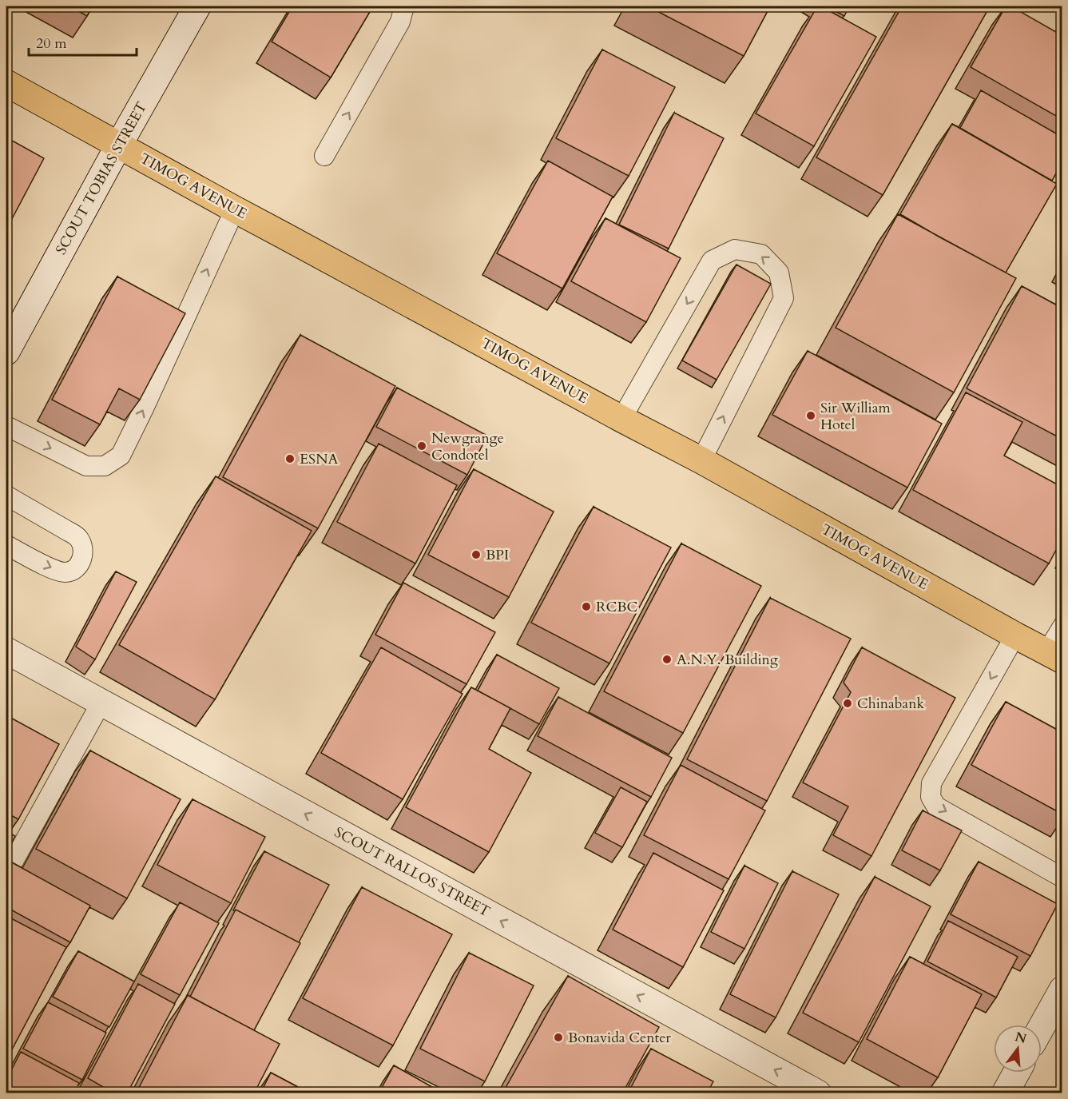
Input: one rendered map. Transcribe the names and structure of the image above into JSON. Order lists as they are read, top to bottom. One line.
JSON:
{"streets":{"main road":["TIMOG AVENUE"],"street":["SCOUT TOBIAS STREET","SCOUT RALLOS STREET"]},"crossings":[["SCOUT TOBIAS STREET","TIMOG AVENUE"]],"one_way":["SCOUT RALLOS STREET"],"places":["Sir William Hotel","Newgrange Condotel","ESNA","BPI","RCBC","A.N.Y. Building","Chinabank","Bonavida Center"],"scale_bar":"20 m","north":"top"}
